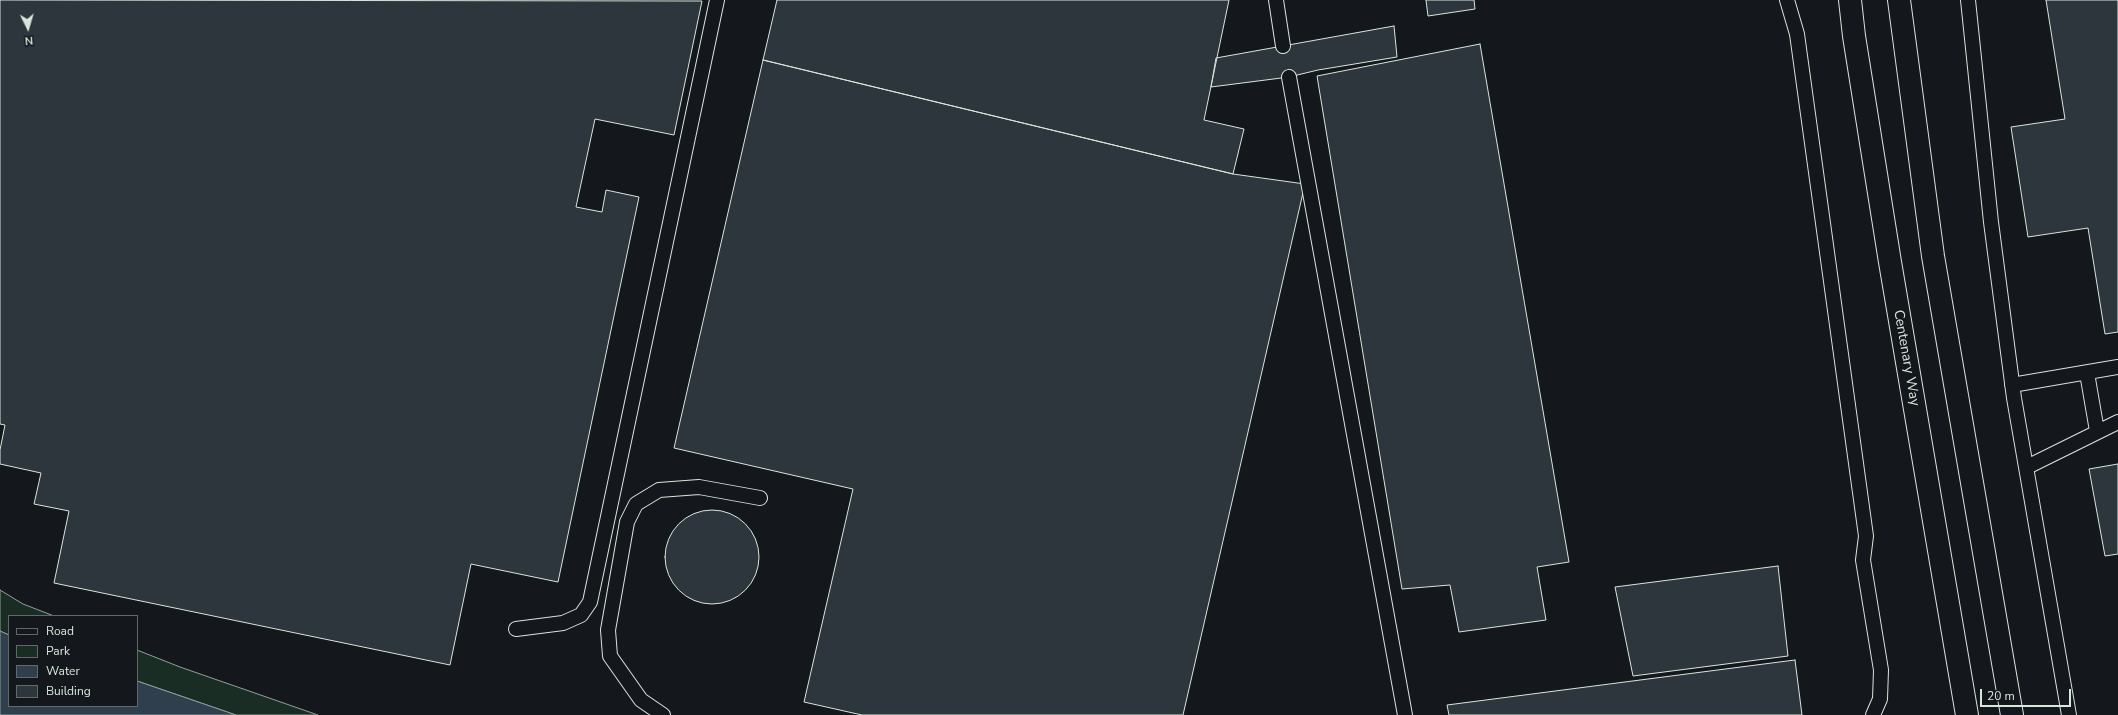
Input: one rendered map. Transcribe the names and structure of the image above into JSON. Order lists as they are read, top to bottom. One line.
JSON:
{"streets":{"main road":["Centenary Way"]},"legend":["Road","Park","Water","Building"],"scale_bar":"20 m","north":"bottom"}
